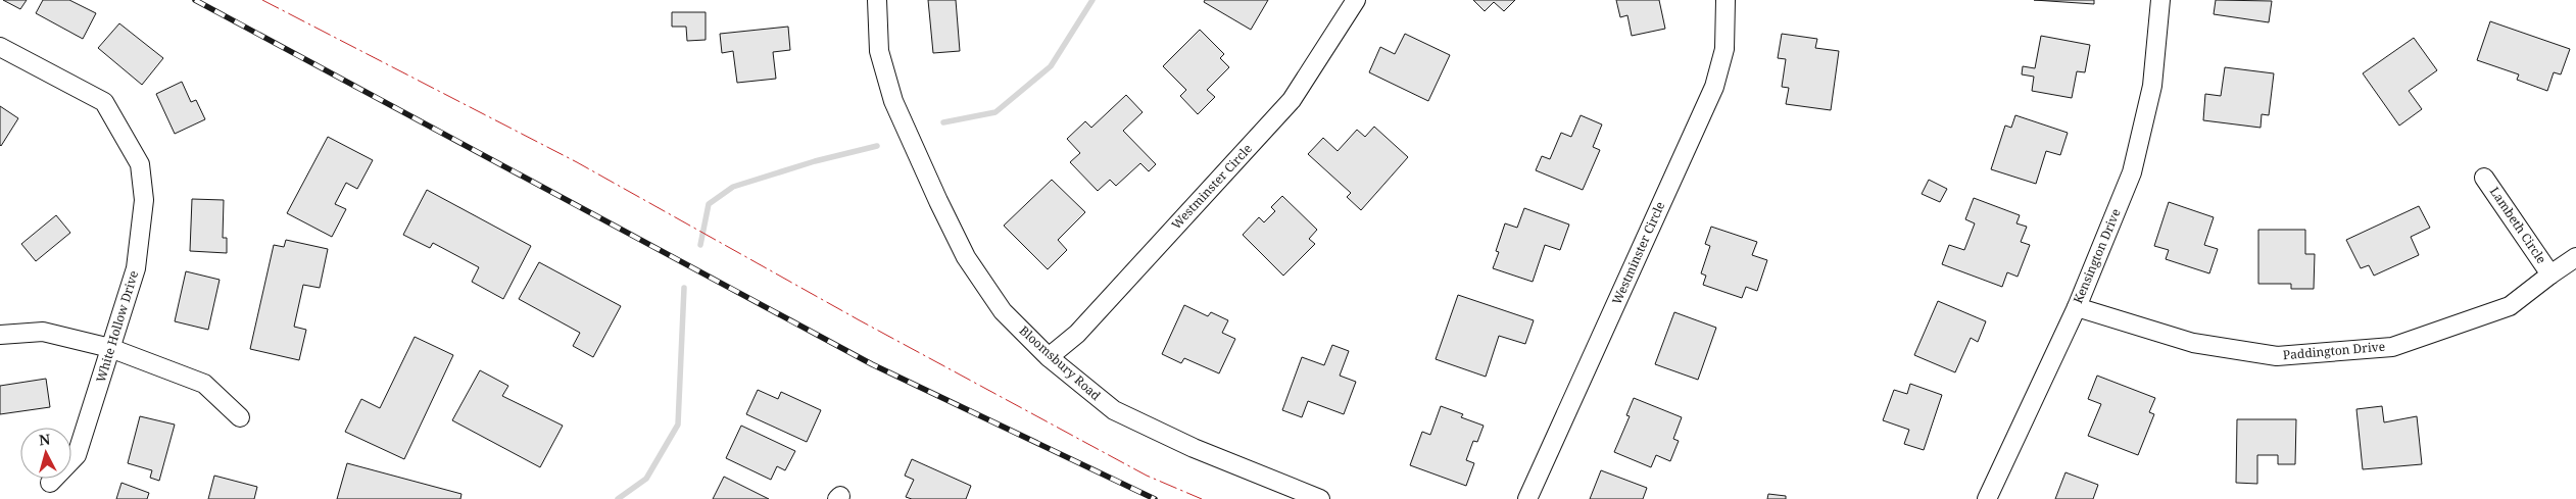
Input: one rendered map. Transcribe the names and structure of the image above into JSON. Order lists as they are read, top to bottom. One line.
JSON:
{"streets":{"street":["Westminster Circle","Lambeth Circle","Kensington Drive","White Hollow Drive","Paddington Drive","Bloomsbury Road"]},"crossings":[["Westminster Circle","Bloomsbury Road"],["Lambeth Circle","Paddington Drive"],["Kensington Drive","Paddington Drive"]],"north":"top"}
